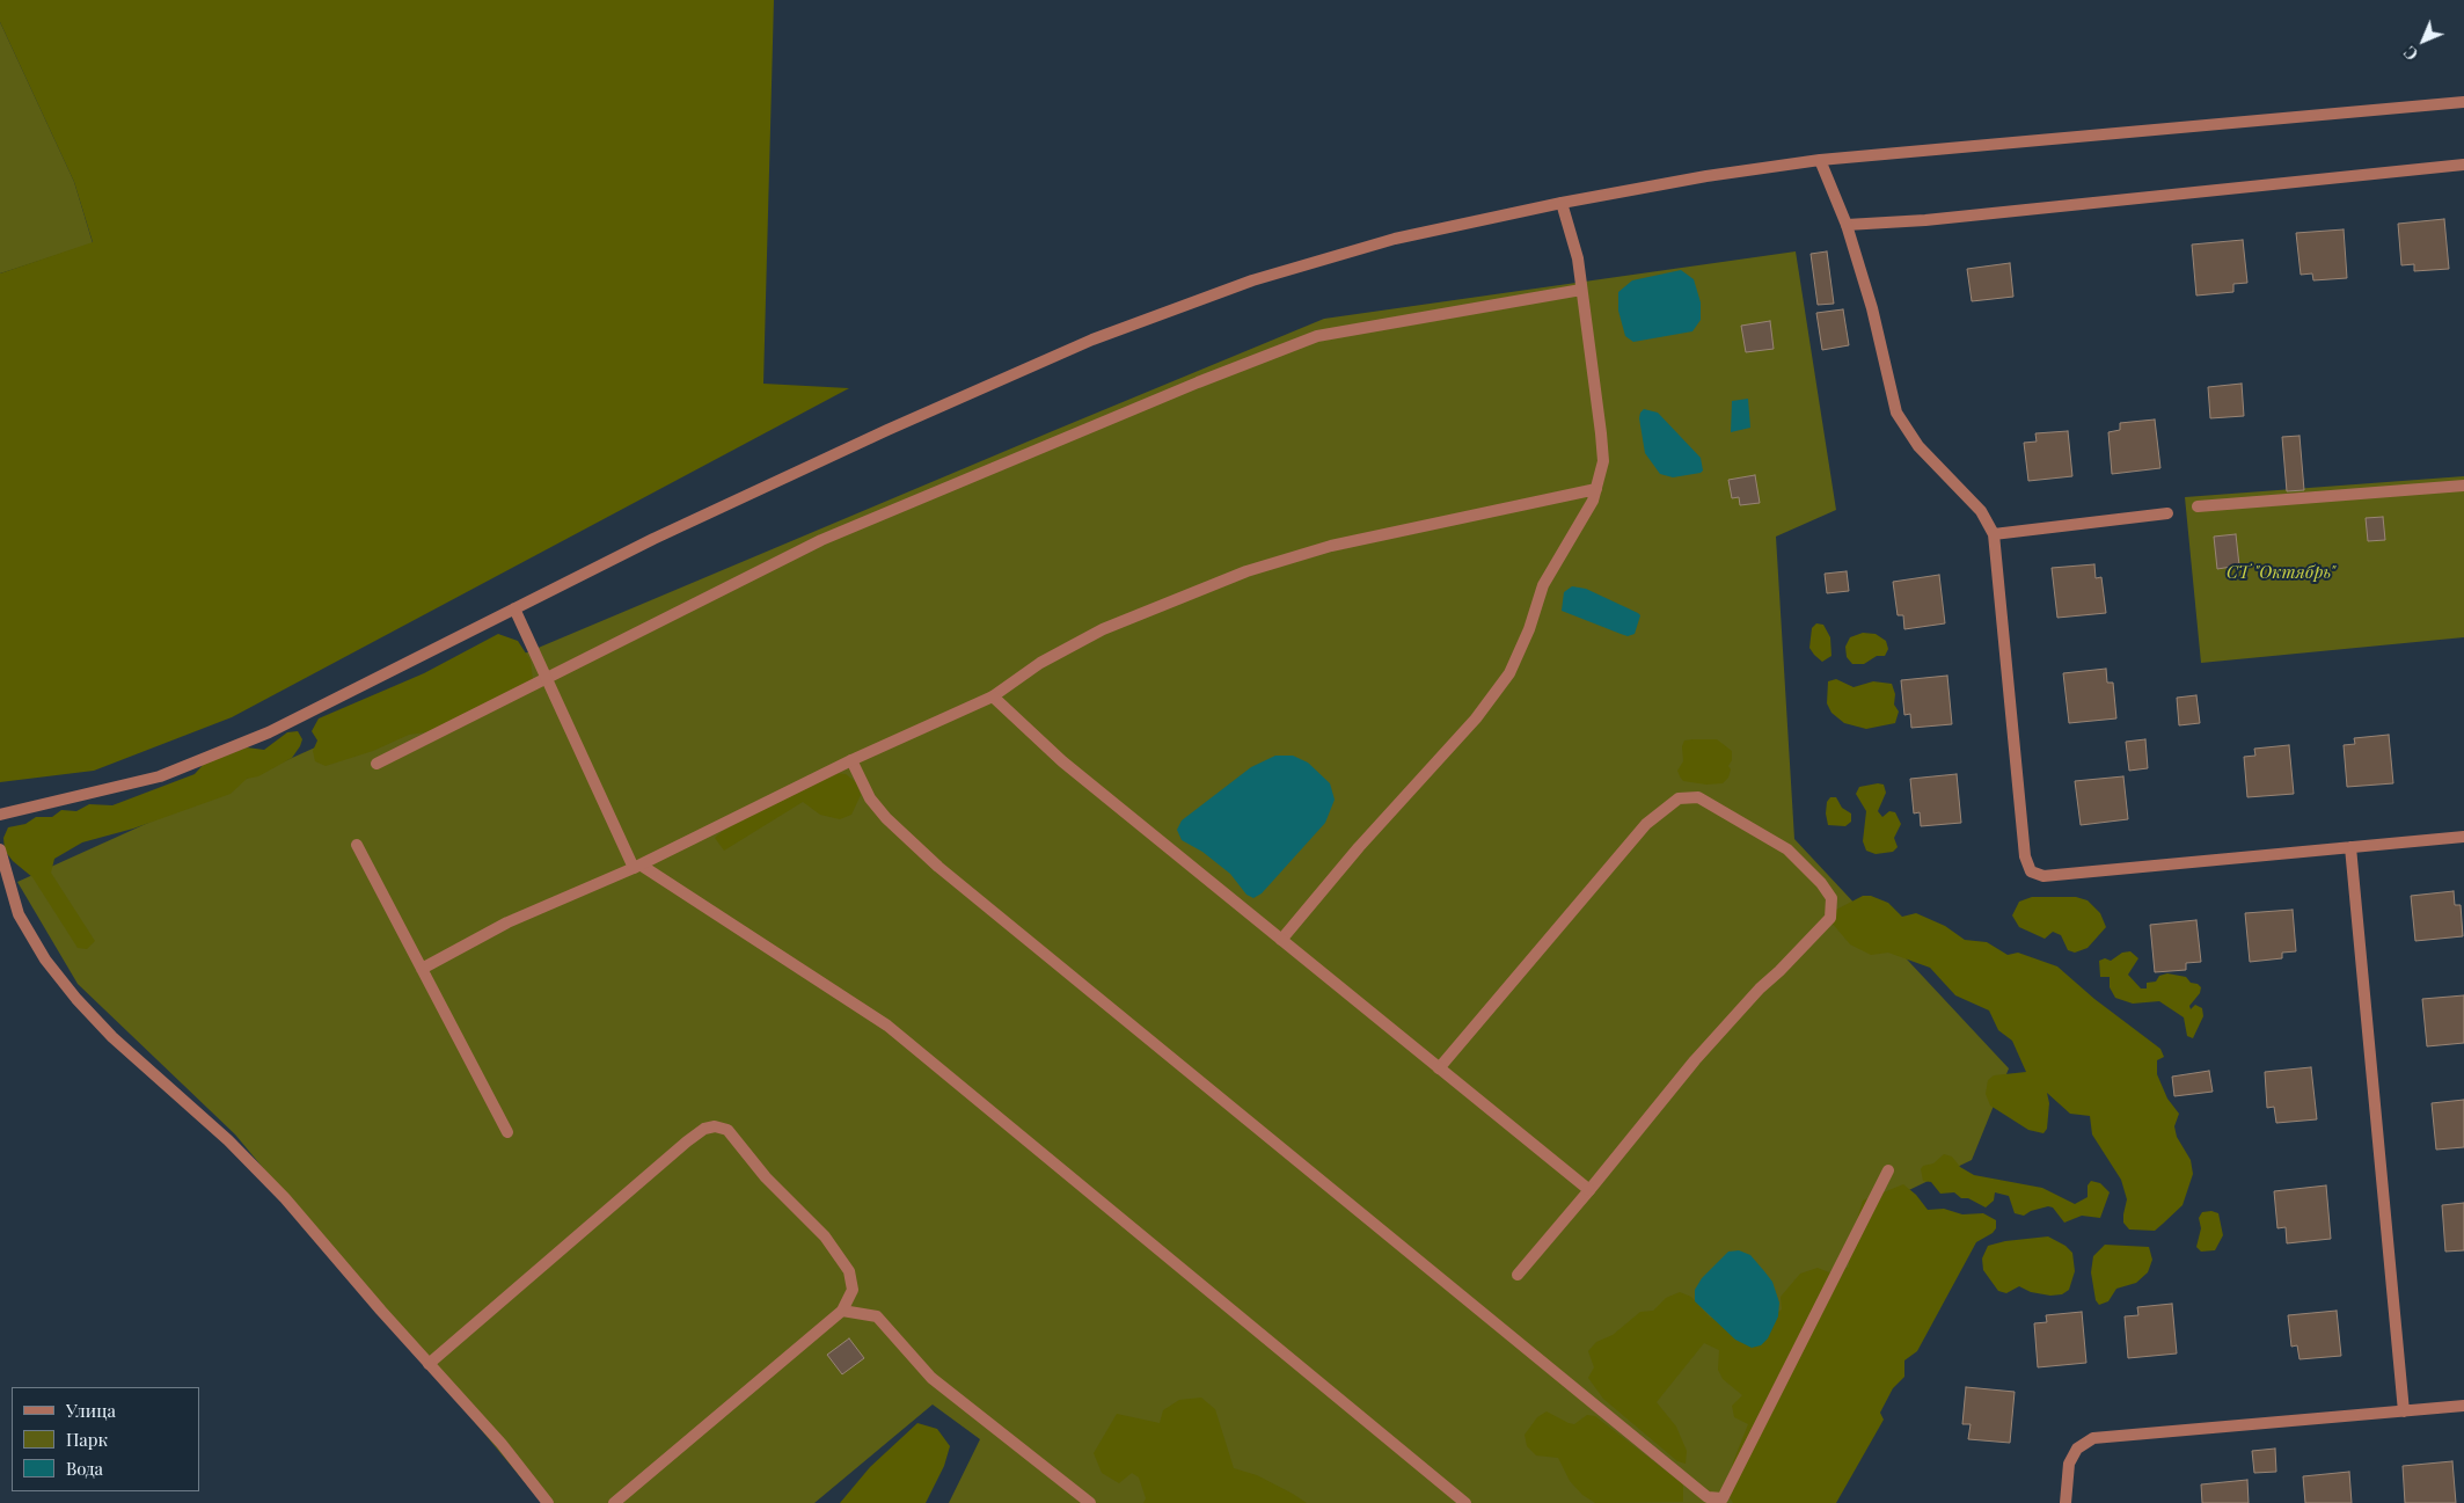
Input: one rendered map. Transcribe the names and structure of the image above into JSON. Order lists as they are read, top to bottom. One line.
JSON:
{"parks":["СТ \"Октябрь\""],"legend":["Улица","Парк","Вода"],"north":"bottom left"}
